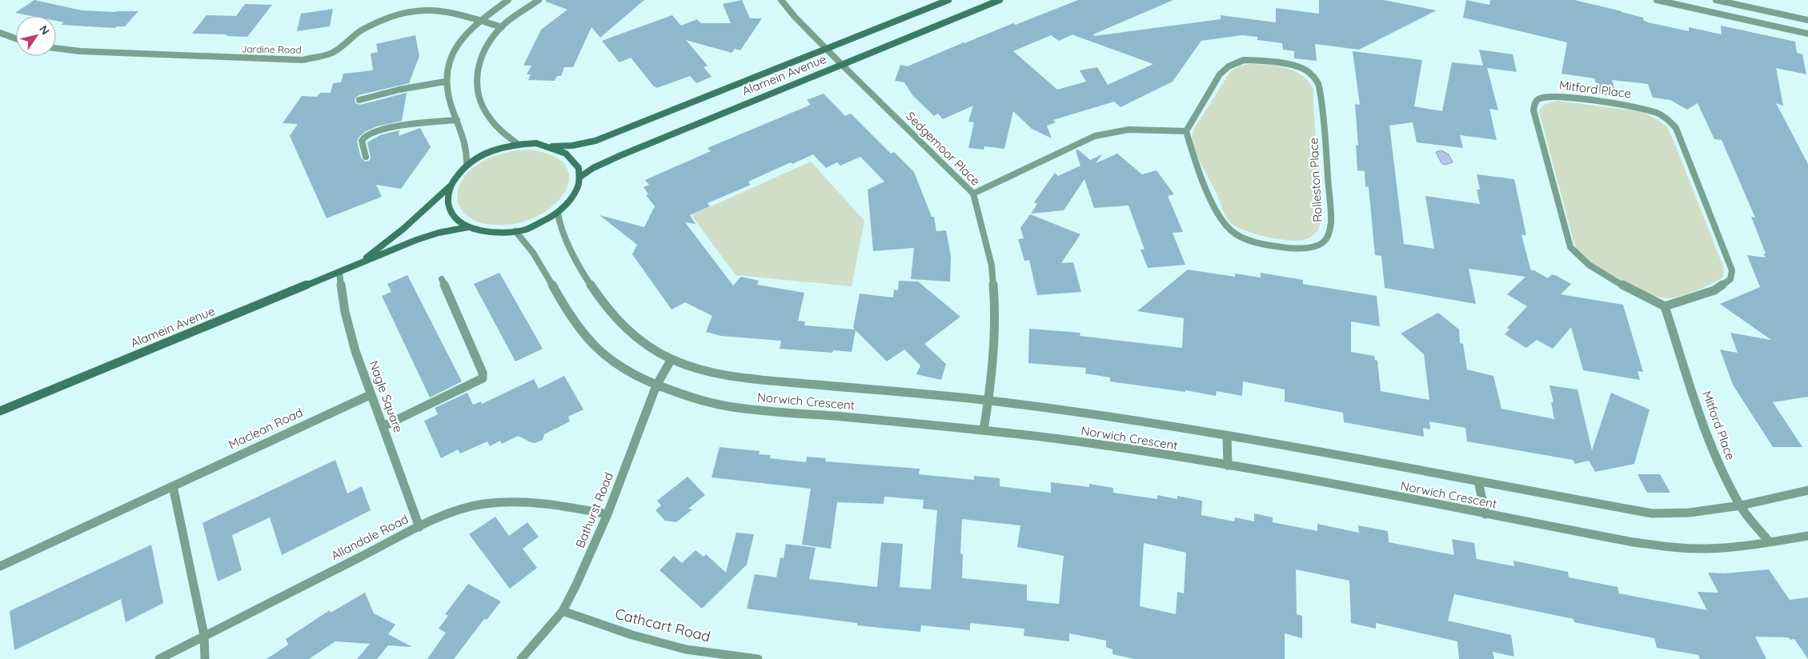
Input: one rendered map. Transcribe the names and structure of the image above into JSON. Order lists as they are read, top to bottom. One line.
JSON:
{"streets":{"street":["Jardine Road","Alamein Avenue","Mitford Place","Sedgemoor Place","Rolleston Place","Nagle Square","Norwich Crescent","Maclean Road","Bathurst Road","Allandale Road","Cathcart Road"]},"crossings":[["Alamein Avenue","Sedgemoor Place"],["Alamein Avenue","Nagle Square"],["Alamein Avenue","Norwich Crescent"],["Mitford Place","Norwich Crescent"],["Sedgemoor Place","Norwich Crescent"],["Nagle Square","Maclean Road"],["Nagle Square","Allandale Road"],["Norwich Crescent","Bathurst Road"],["Bathurst Road","Allandale Road"],["Bathurst Road","Cathcart Road"]],"north":"top right"}
